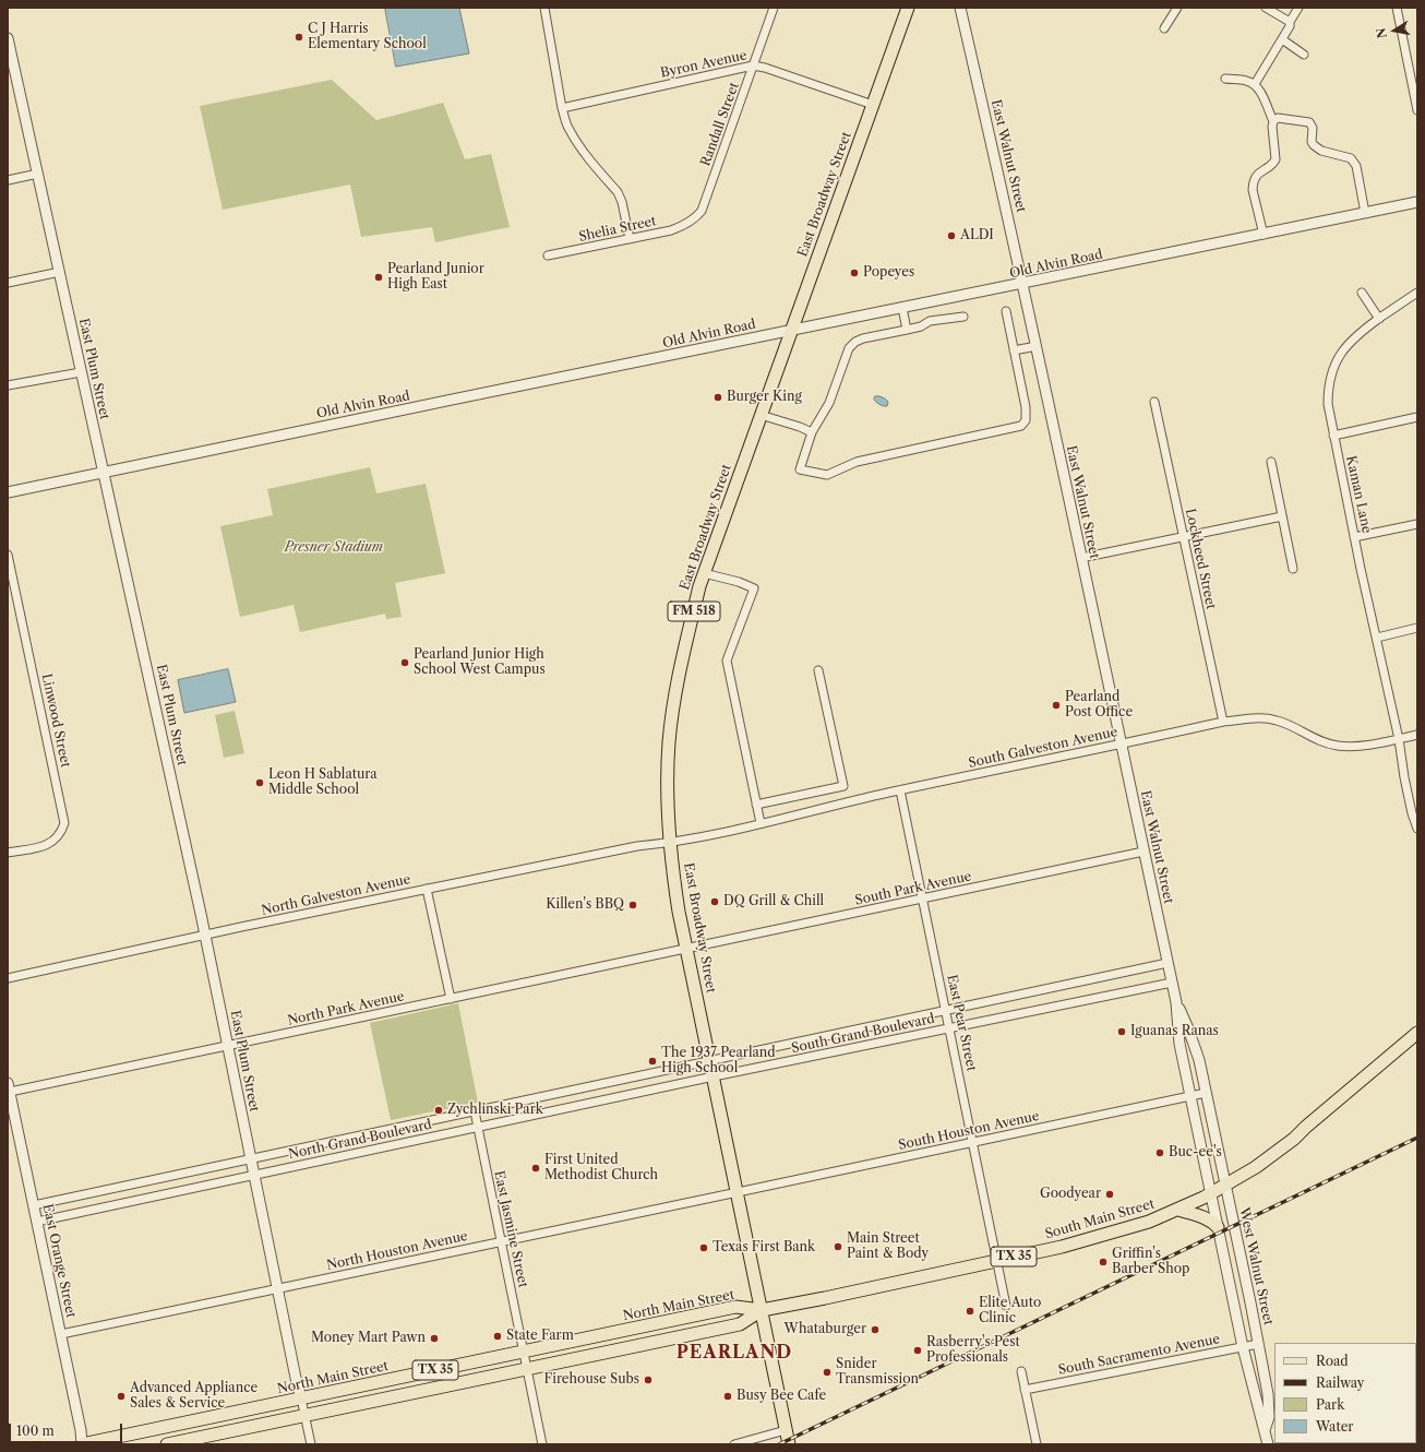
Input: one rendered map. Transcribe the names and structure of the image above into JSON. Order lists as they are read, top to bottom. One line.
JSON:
{"streets":{"main road":["East Broadway Street","FM 518","South Main Street","TX 35","North Main Street"],"street":["Byron Avenue","Randall Street","East Walnut Street","Shelia Street","Old Alvin Road","East Plum Street","Kaman Lane","Lockheed Street","Linwood Street","South Galveston Avenue","South Park Avenue","North Galveston Avenue","North Park Avenue","East Pear Street","South Grand Boulevard","South Houston Avenue","North Grand Boulevard","East Jasmine Street","North Houston Avenue","East Orange Street","West Walnut Street","South Sacramento Avenue"]},"crossings":[["Byron Avenue","Randall Street"],["Byron Avenue","East Broadway Street"],["Randall Street","Shelia Street"],["East Walnut Street","Old Alvin Road"],["East Walnut Street","South Galveston Avenue"],["East Walnut Street","South Park Avenue"],["East Walnut Street","South Grand Boulevard"],["East Walnut Street","South Houston Avenue"],["East Walnut Street","South Main Street"],["East Walnut Street","West Walnut Street"],["East Broadway Street","Old Alvin Road"],["East Broadway Street","FM 518"],["East Broadway Street","South Galveston Avenue"],["East Broadway Street","South Park Avenue"],["East Broadway Street","North Galveston Avenue"],["East Broadway Street","North Park Avenue"],["East Broadway Street","South Grand Boulevard"],["East Broadway Street","South Houston Avenue"],["East Broadway Street","North Grand Boulevard"],["East Broadway Street","South Main Street"],["East Broadway Street","North Houston Avenue"],["East Broadway Street","TX 35"],["East Broadway Street","North Main Street"],["Old Alvin Road","East Plum Street"],["East Plum Street","North Galveston Avenue"],["East Plum Street","North Park Avenue"],["East Plum Street","North Grand Boulevard"],["East Plum Street","North Houston Avenue"],["East Plum Street","North Main Street"],["Kaman Lane","South Galveston Avenue"],["Lockheed Street","South Galveston Avenue"],["FM 518","South Main Street"],["FM 518","TX 35"],["FM 518","North Main Street"],["South Galveston Avenue","North Galveston Avenue"],["South Galveston Avenue","East Pear Street"],["South Park Avenue","North Park Avenue"],["South Park Avenue","East Pear Street"],["North Park Avenue","East Orange Street"],["East Pear Street","South Grand Boulevard"],["East Pear Street","South Houston Avenue"],["East Pear Street","South Main Street"],["South Grand Boulevard","North Grand Boulevard"],["South Houston Avenue","North Houston Avenue"],["North Grand Boulevard","East Jasmine Street"],["North Grand Boulevard","East Orange Street"],["South Main Street","TX 35"],["South Main Street","West Walnut Street"],["South Main Street","North Main Street"],["East Jasmine Street","North Houston Avenue"],["East Jasmine Street","TX 35"],["East Jasmine Street","North Main Street"],["North Houston Avenue","East Orange Street"],["TX 35","North Main Street"],["East Orange Street","North Main Street"],["West Walnut Street","South Sacramento Avenue"]],"districts":["PEARLAND"],"parks":["Presner Stadium"],"places":["C J Harris Elementary School","ALDI","Popeyes","Pearland Junior High East","Burger King","Pearland Junior High School West Campus","Pearland Post Office","Leon H Sablatura Middle School","DQ Grill & Chill","Killen's BBQ","Iguanas Ranas","The 1937 Pearland High School","Zychlinski Park","Buc-ee's","First United Methodist Church","Goodyear","Main Street Paint & Body","Texas First Bank","Griffin's Barber Shop","Elite Auto Clinic","Whataburger","State Farm","Money Mart Pawn","Rasberry's Pest Professionals","Snider Transmission","Firehouse Subs","Advanced Appliance Sales & Service","Busy Bee Cafe"],"legend":["Road","Railway","Park","Water"],"scale_bar":"100 m","north":"left"}
